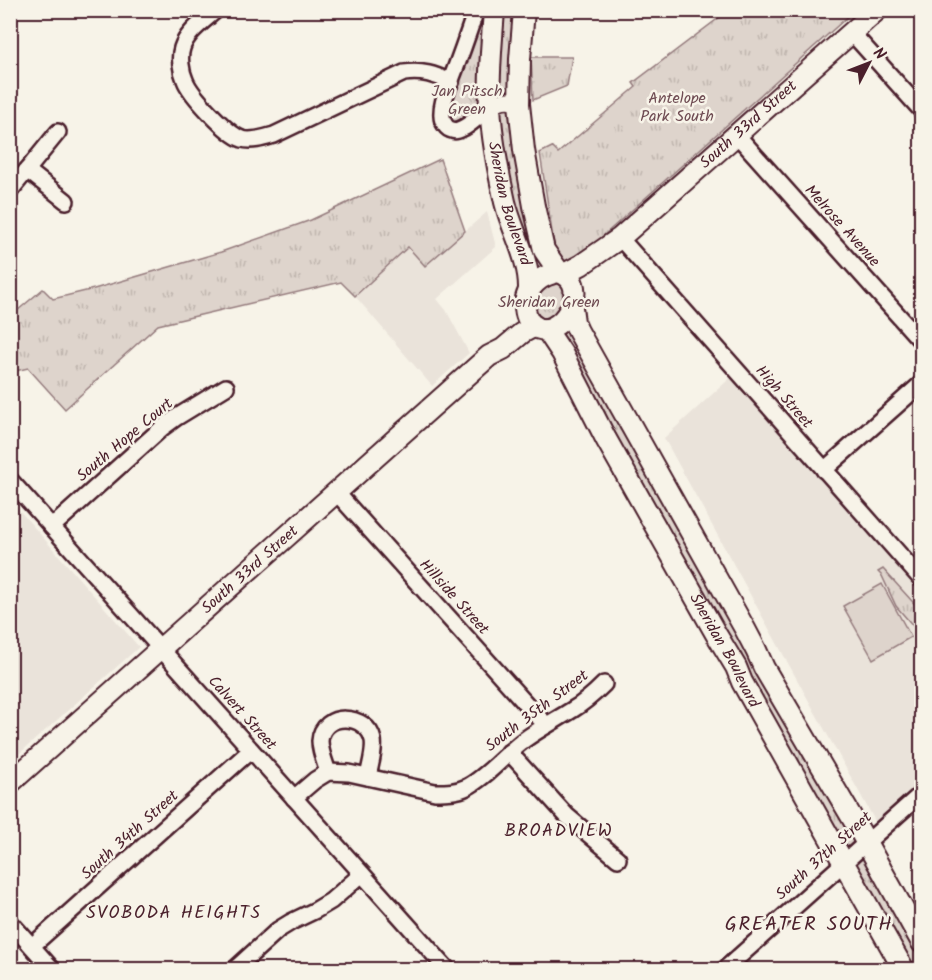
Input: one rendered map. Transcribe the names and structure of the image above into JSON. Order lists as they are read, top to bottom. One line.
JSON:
{"streets":{"main road":["South 33rd Street","Sheridan Boulevard"],"street":["Melrose Avenue","High Street","South Hope Court","Hillside Street","South 35th Street","Calvert Street","South 34th Street","South 37th Street"]},"crossings":[["South 33rd Street","Sheridan Boulevard"],["South 33rd Street","Melrose Avenue"],["South 33rd Street","High Street"],["South 33rd Street","Hillside Street"],["South 33rd Street","Calvert Street"],["Sheridan Boulevard","South 37th Street"],["South Hope Court","Calvert Street"],["Hillside Street","South 35th Street"],["Calvert Street","South 34th Street"]],"districts":["BROADVIEW","SVOBODA HEIGHTS","GREATER SOUTH"],"parks":["Jan Pitsch Green","Antelope Park South","Sheridan Green"],"north":"top right"}
